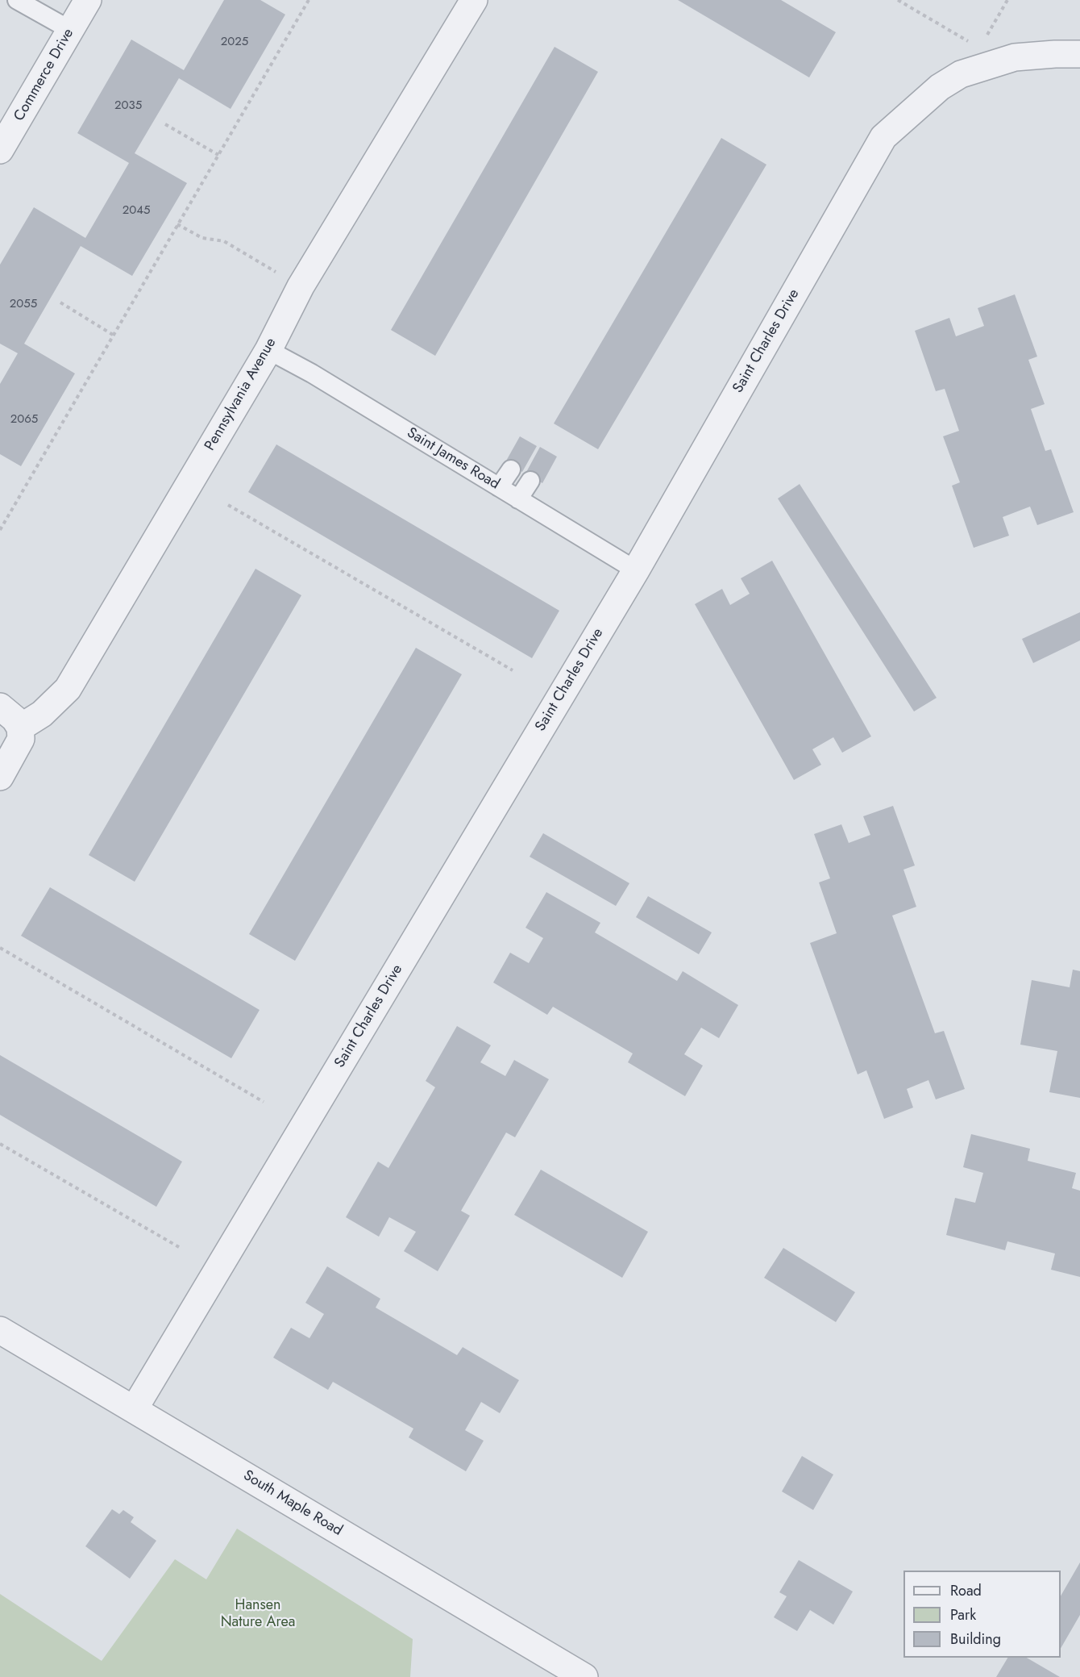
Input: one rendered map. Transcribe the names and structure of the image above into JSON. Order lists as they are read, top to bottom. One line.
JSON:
{"streets":{"street":["Commerce Drive","Saint Charles Drive","Pennsylvania Avenue","South Maple Road"],"lane":["Saint James Road"]},"crossings":[["Saint Charles Drive","Saint James Road"],["Saint Charles Drive","South Maple Road"],["Pennsylvania Avenue","Saint James Road"]],"parks":["Hansen Nature Area"],"house_numbers":["2025","2035","2045","2055","2065"],"legend":["Road","Park","Building"]}
